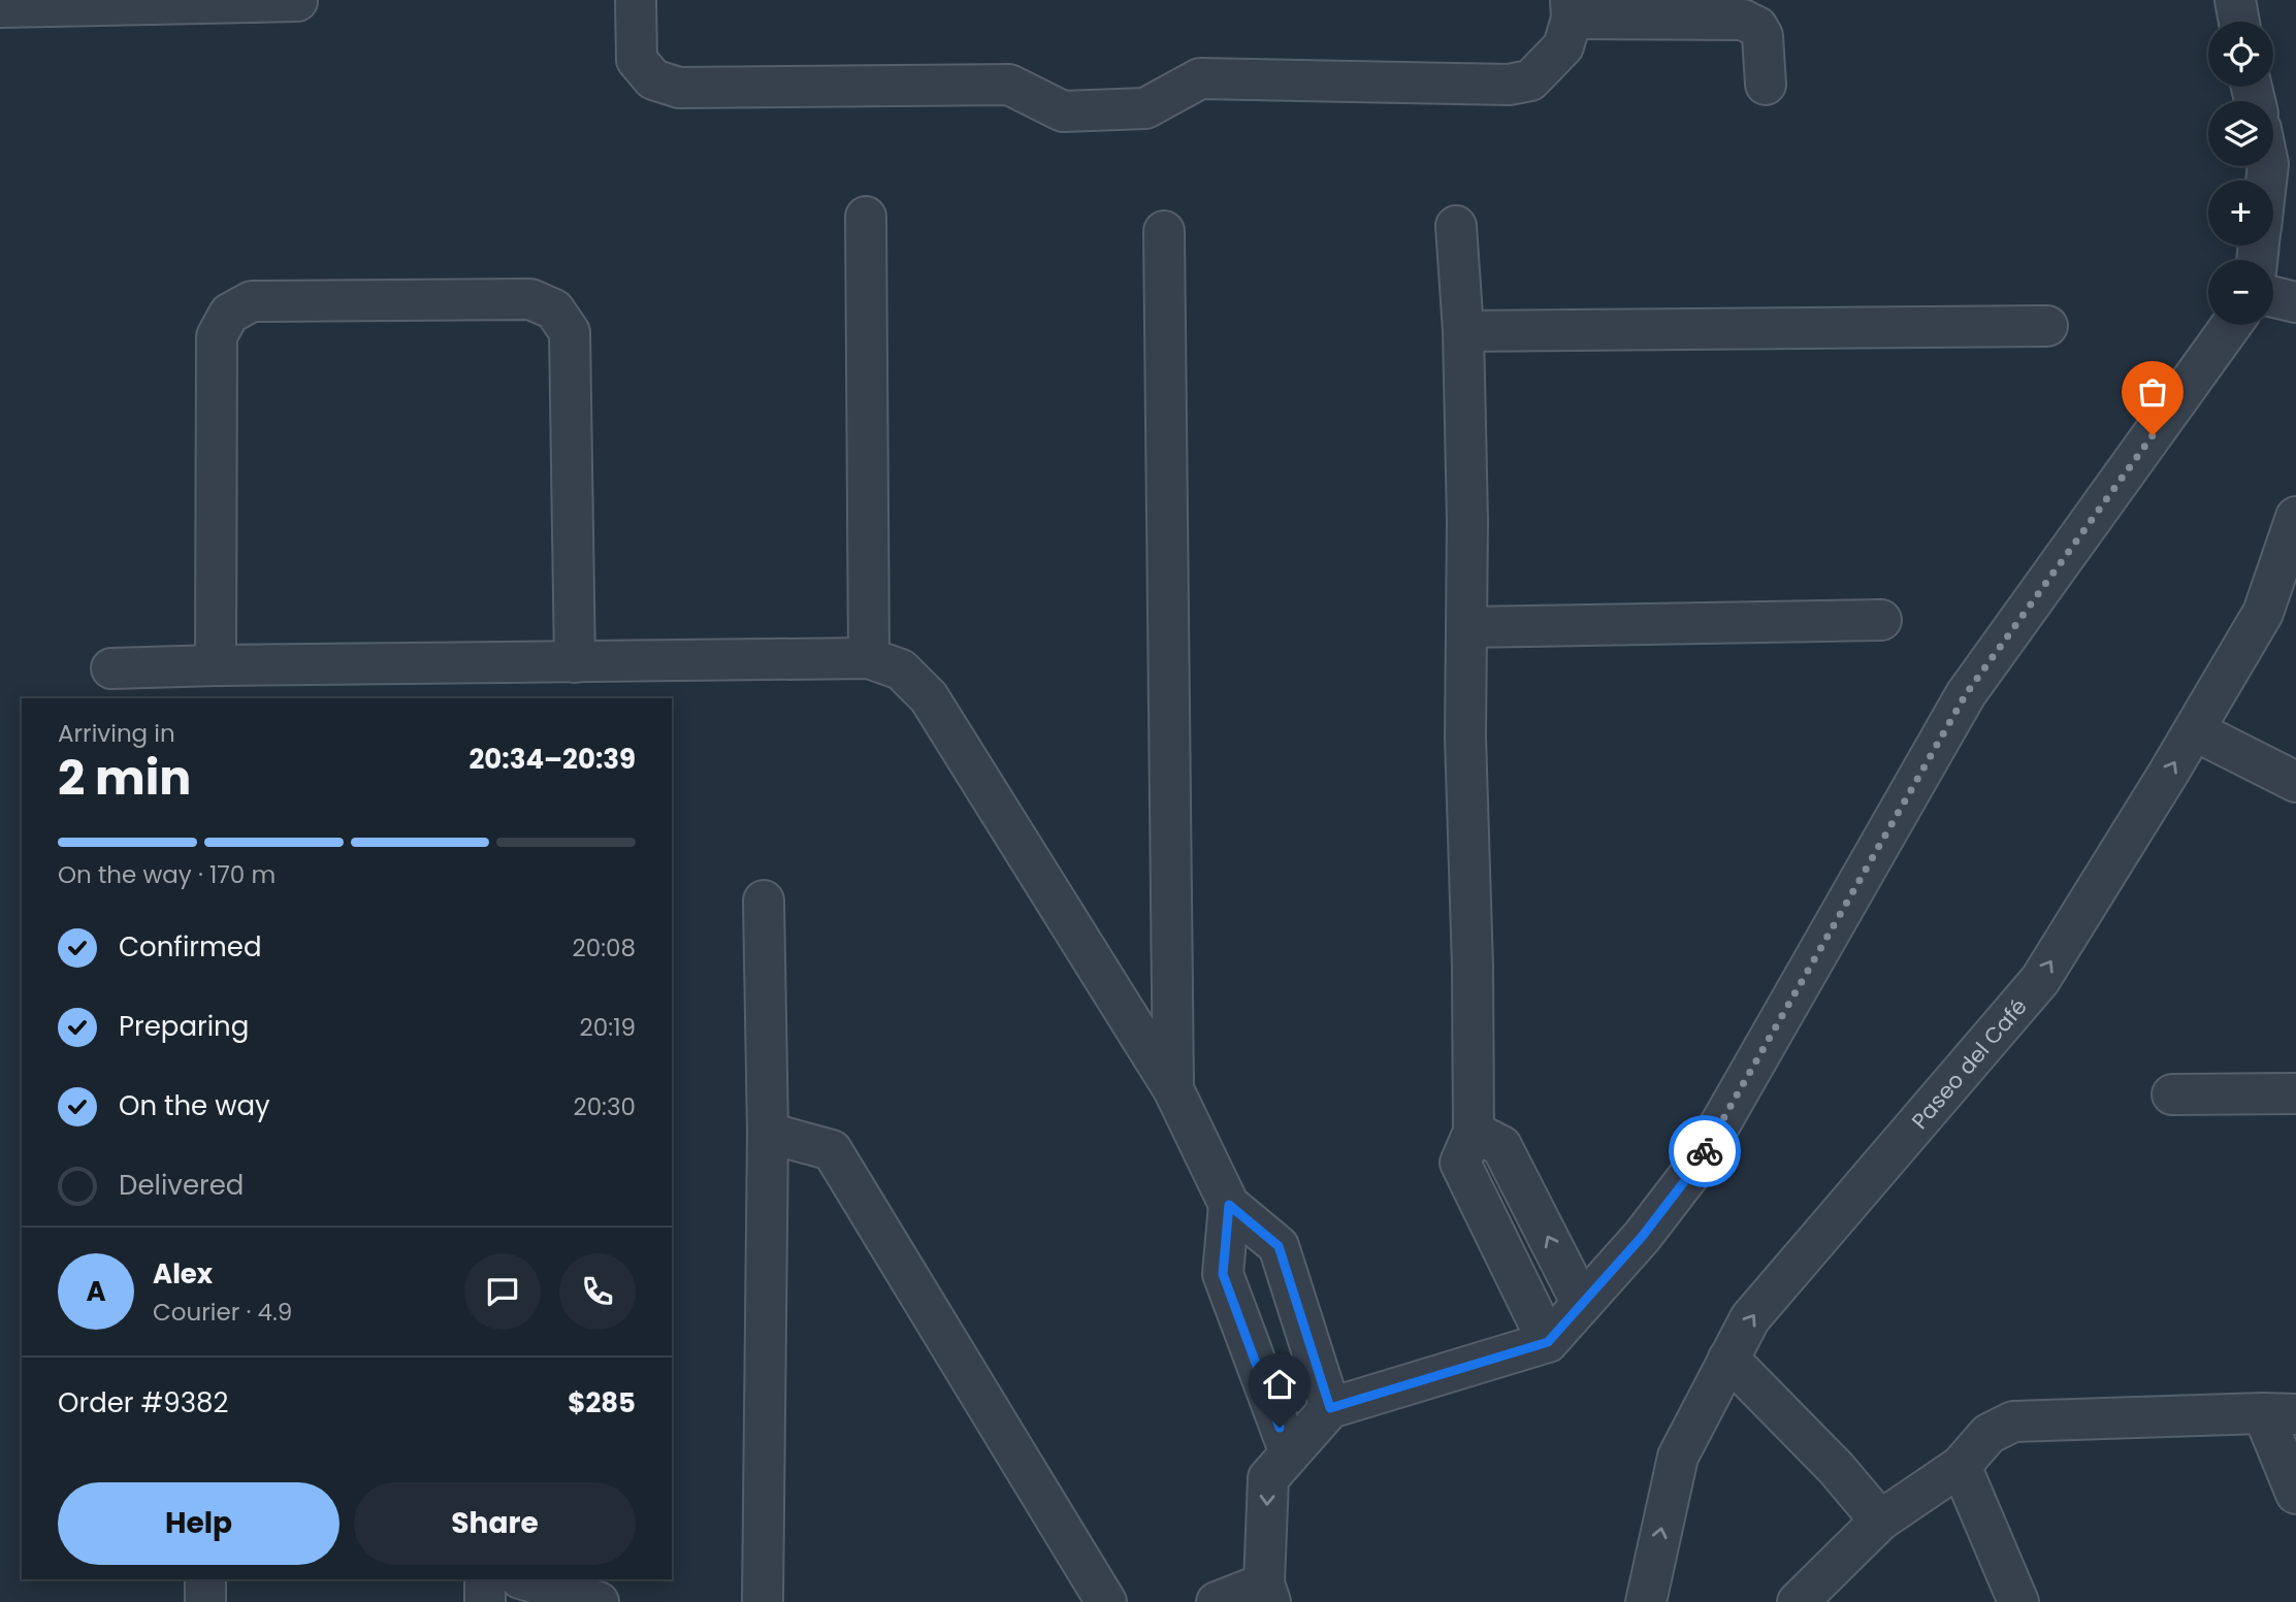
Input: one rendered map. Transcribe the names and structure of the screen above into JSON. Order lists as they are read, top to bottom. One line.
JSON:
{"streets":{"street":["Paseo del Café"]},"page":{"map_buttons":["+","−"],"heading":["2 min","Arriving in","20:34–20:39"],"panel":["Alex","Courier · 4.9","Order #9382","$285"],"bar":"On the way · 170 m","list":[["Confirmed","20:08"],["Preparing","20:19"],["On the way","20:30"],"Delivered"],"round":"A","buttons":["Help","Share"]}}
